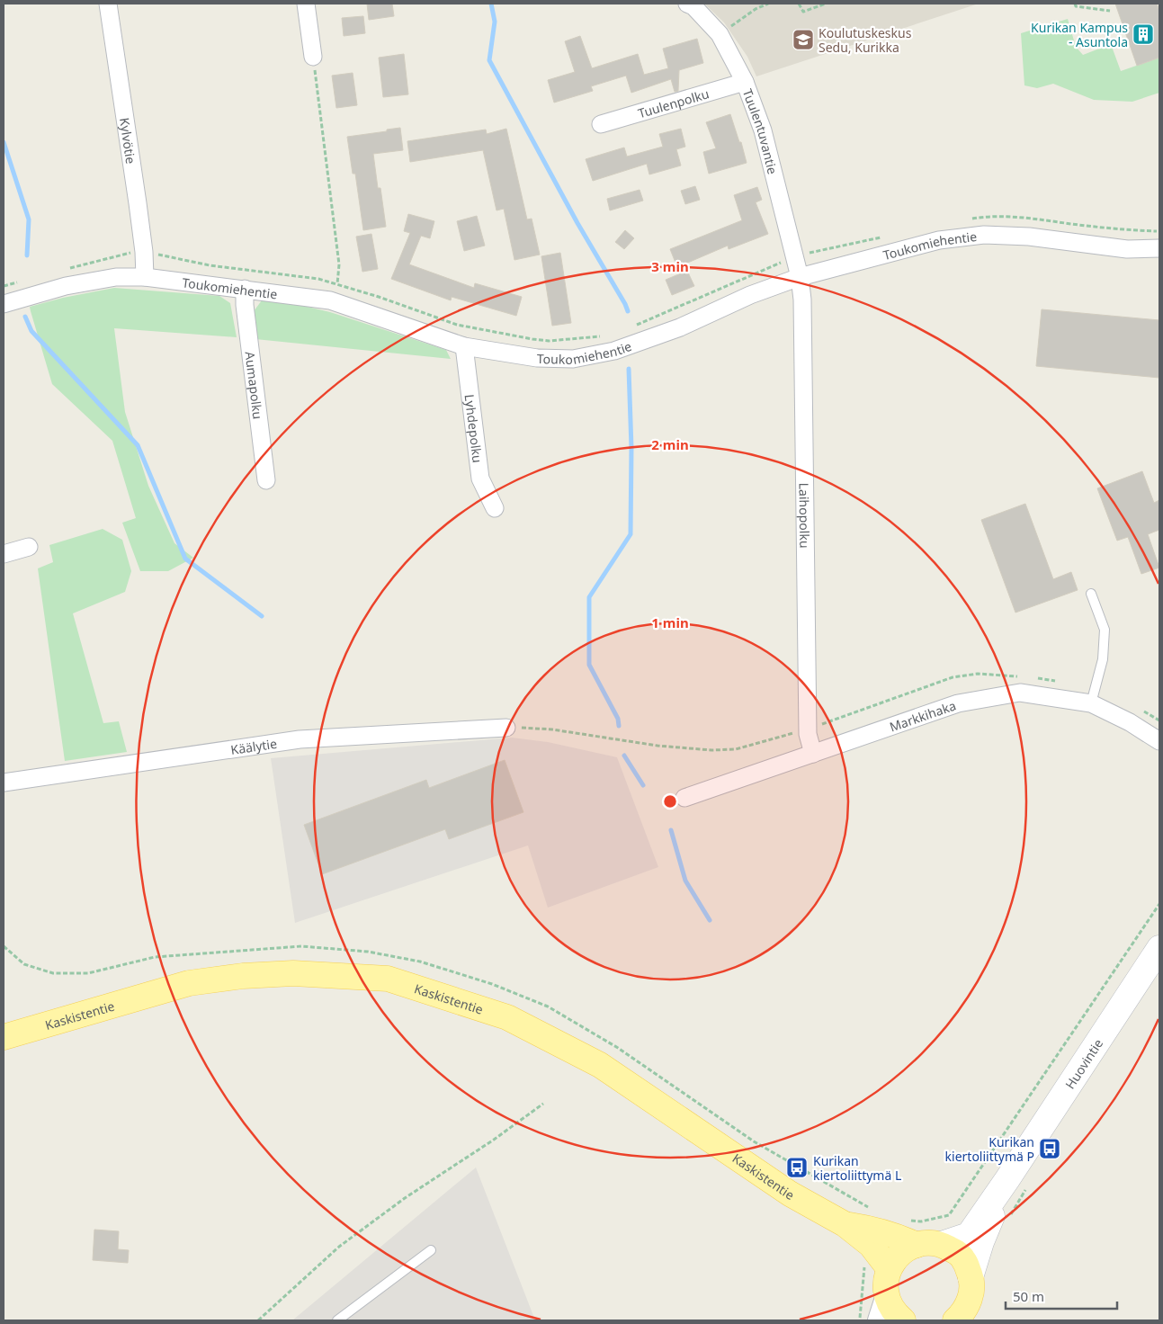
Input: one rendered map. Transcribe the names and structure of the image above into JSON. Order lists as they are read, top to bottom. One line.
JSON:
{"streets":{"main road":["Kaskistentie","Huovintie"],"street":["Tuulenpolku","Tuulentuvantie","Kylvötie","Toukomiehentie","Aumapolku","Lyhdepolku","Laihopolku","Markkihaka","Käälytie"]},"crossings":[["Tuulenpolku","Tuulentuvantie"],["Tuulentuvantie","Toukomiehentie"],["Tuulentuvantie","Laihopolku"],["Kylvötie","Toukomiehentie"],["Toukomiehentie","Aumapolku"],["Toukomiehentie","Lyhdepolku"],["Toukomiehentie","Laihopolku"],["Laihopolku","Markkihaka"]],"places":{"building":["Kurikan Kampus - Asuntola"],"school or university":["Koulutuskeskus Sedu, Kurikka"],"bus stop":["Kurikan kiertoliittymä P","Kurikan kiertoliittymä L"]},"scale_bar":"50 m","rings":["3 min","2 min","1 min"]}
